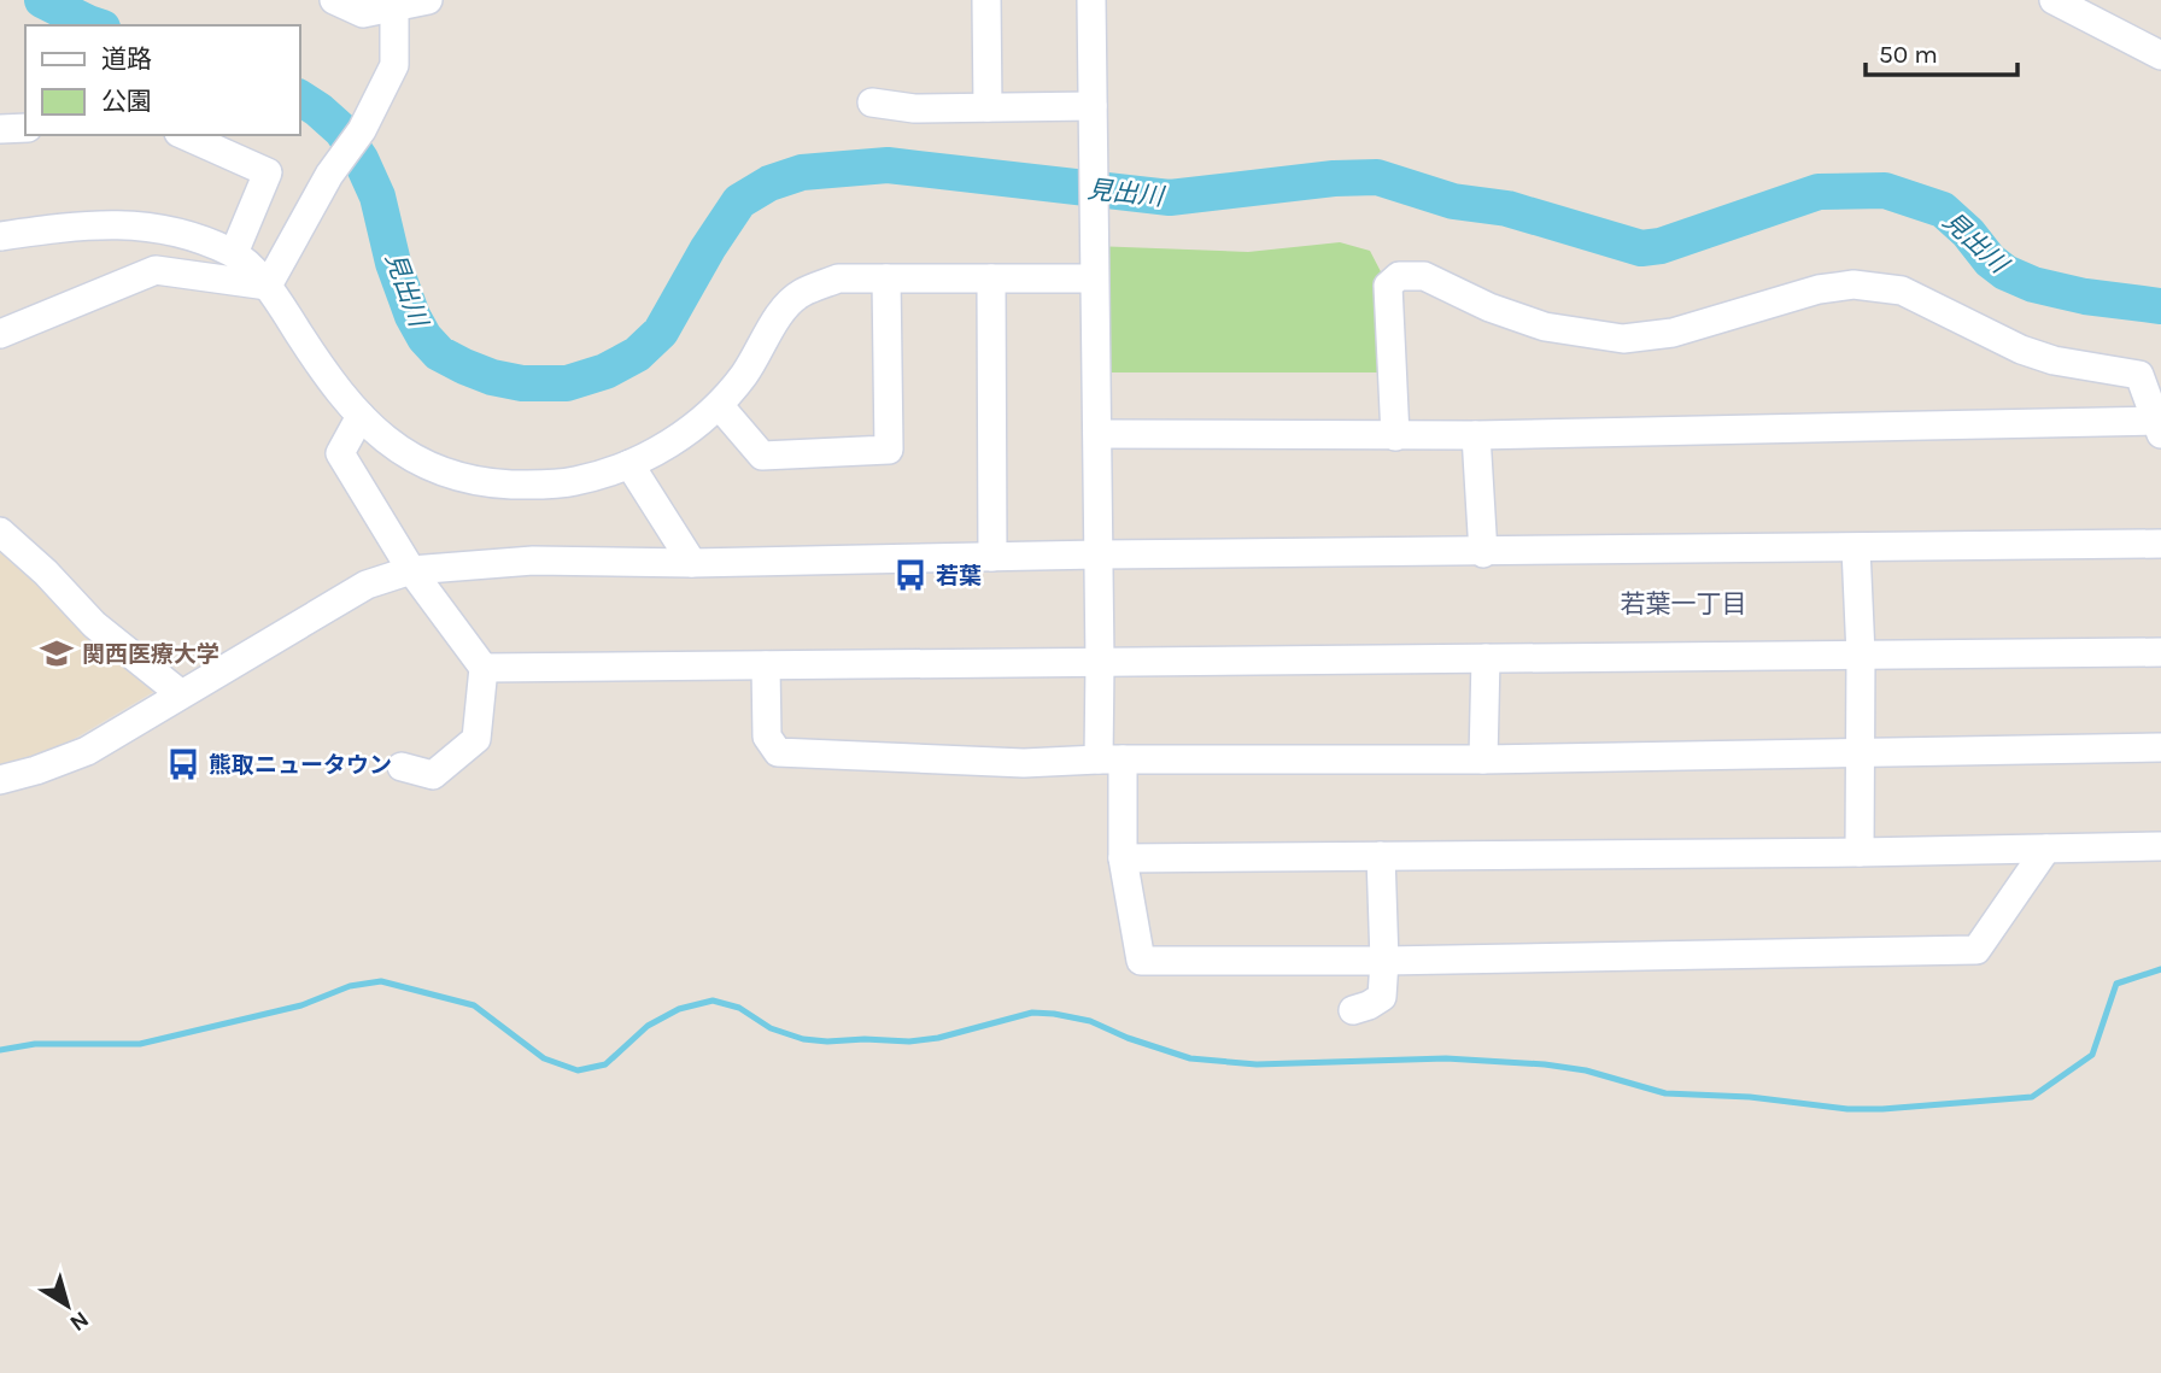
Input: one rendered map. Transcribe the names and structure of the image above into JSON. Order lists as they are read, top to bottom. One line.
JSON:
{"districts":["若葉一丁目"],"water":["見出川"],"places":{"bus stop":["若葉","熊取ニュータウン"],"school or university":["関西医療大学"]},"legend":["道路","公園"],"scale_bar":"50 m","north":"bottom right"}
